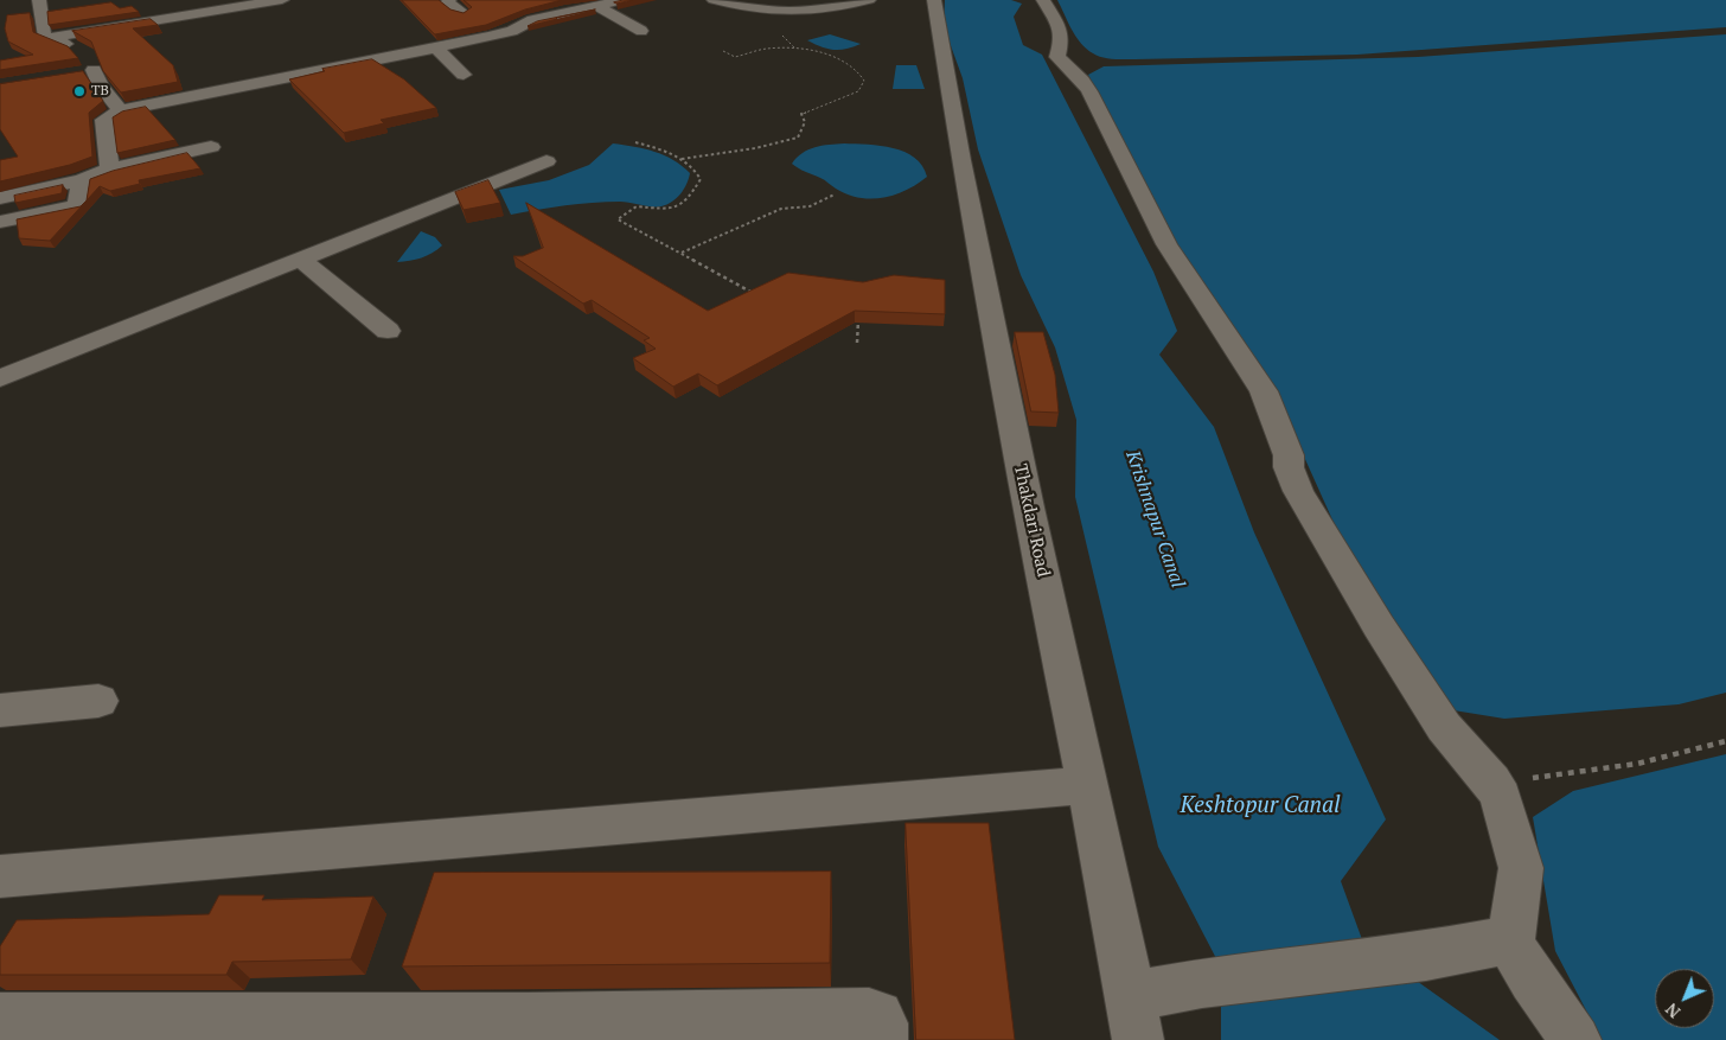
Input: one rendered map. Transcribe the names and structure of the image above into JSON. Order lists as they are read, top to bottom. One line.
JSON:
{"streets":{"street":["Thakdari Road"]},"water":["Krishnapur Canal","Keshtopur Canal"],"places":["TB"],"north":"bottom left"}
